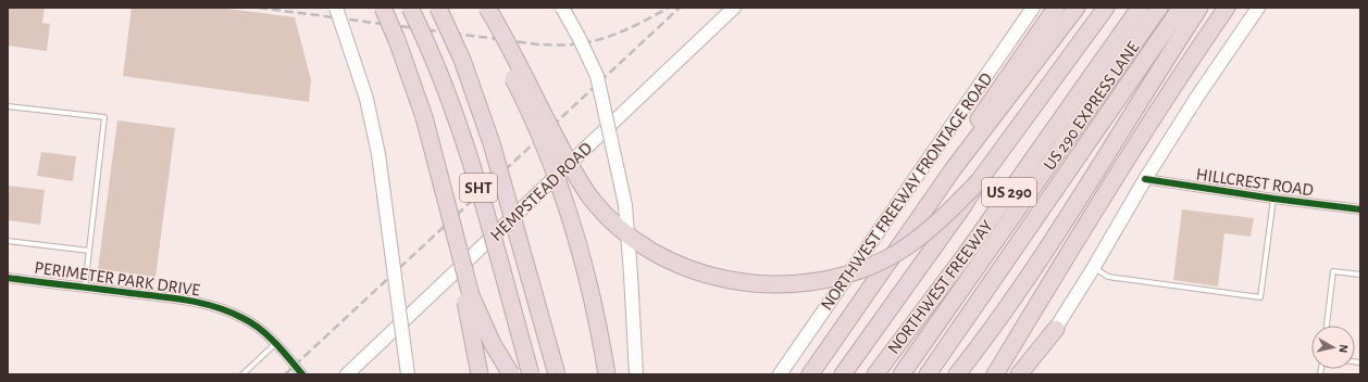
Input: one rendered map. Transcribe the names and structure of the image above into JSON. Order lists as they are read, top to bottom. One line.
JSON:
{"streets":{"highway":["US 290 EXPRESS LANE","SHT","US 290","NORTHWEST FREEWAY"],"main road":["HEMPSTEAD ROAD","NORTHWEST FREEWAY FRONTAGE ROAD"],"street":["HILLCREST ROAD","PERIMETER PARK DRIVE"]},"north":"right"}
